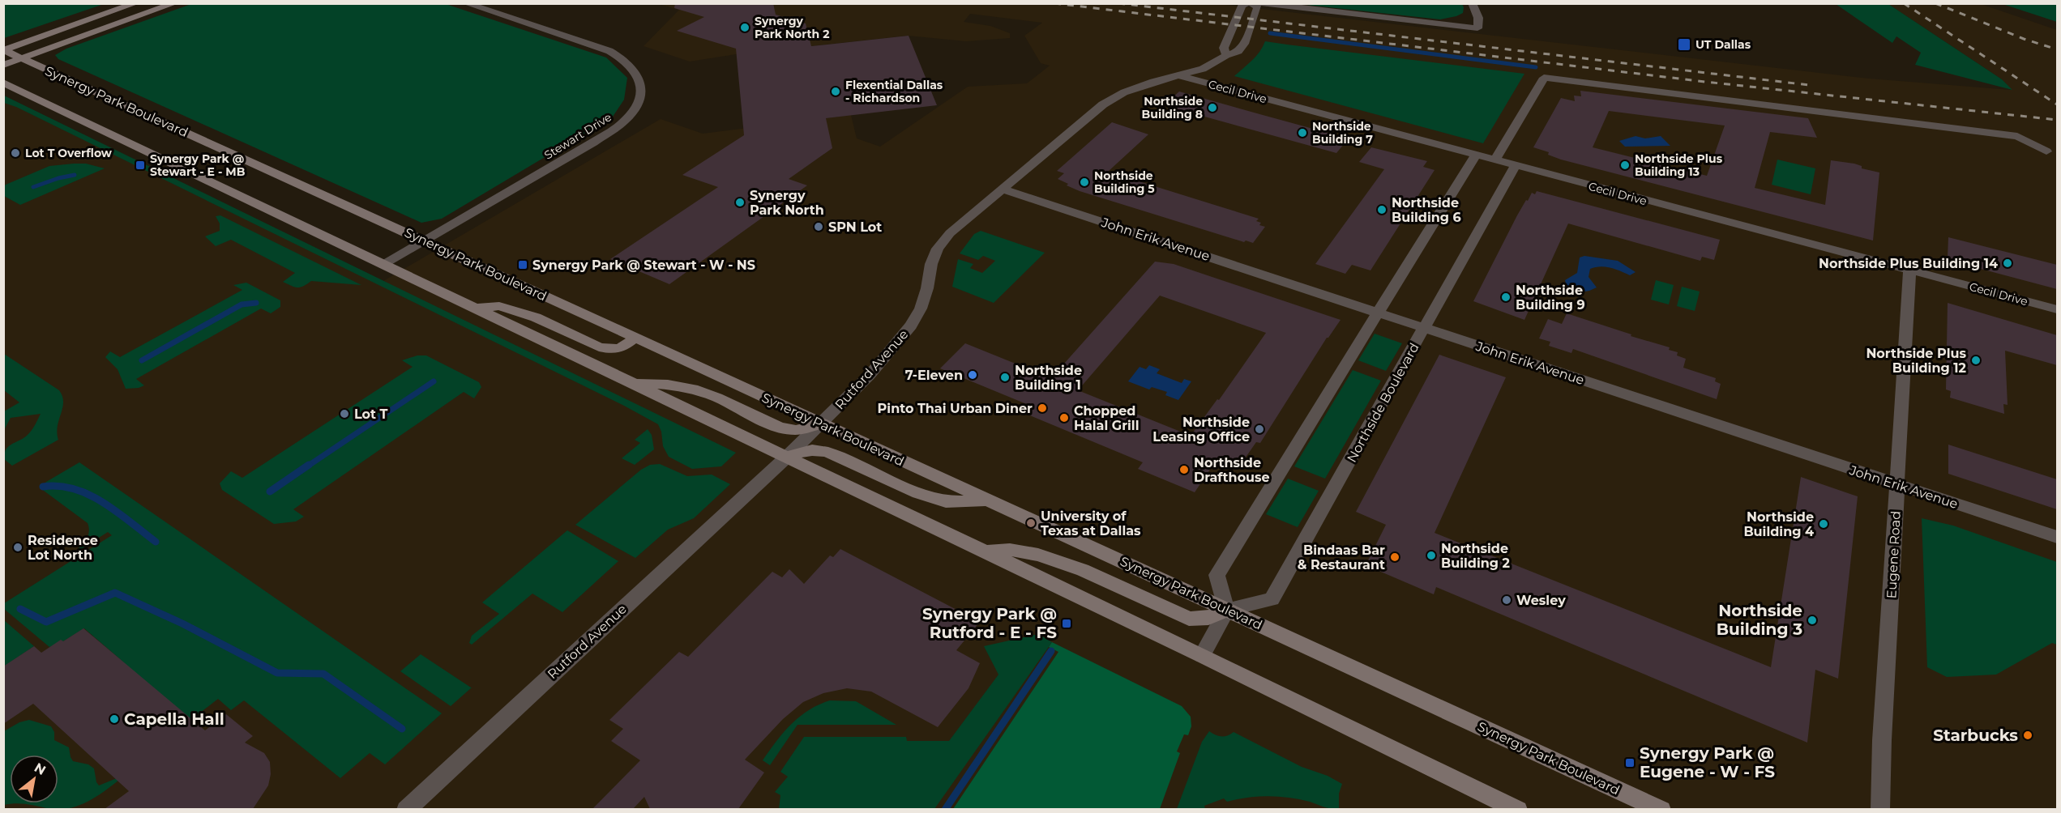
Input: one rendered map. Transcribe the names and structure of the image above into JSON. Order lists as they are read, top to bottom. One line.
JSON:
{"streets":{"street":["Cecil Drive","Synergy Park Boulevard","Stewart Drive","John Erik Avenue","Rutford Avenue","Northside Boulevard","Eugene Road"]},"crossings":[["Cecil Drive","Rutford Avenue"],["Cecil Drive","Northside Boulevard"],["Cecil Drive","Eugene Road"],["Synergy Park Boulevard","Stewart Drive"],["Synergy Park Boulevard","Rutford Avenue"],["Synergy Park Boulevard","Northside Boulevard"],["John Erik Avenue","Rutford Avenue"],["John Erik Avenue","Northside Boulevard"],["John Erik Avenue","Eugene Road"]],"places":{"other":["Synergy Park North 2","Flexential Dallas - Richardson","Northside Building 8","Northside Building 7","Lot T Overflow","Northside Plus Building 13","Northside Building 5","Synergy Park North","Northside Building 6","SPN Lot","Northside Plus Building 14","Northside Building 9","Northside Plus Building 12","7-Eleven","Northside Building 1","Pinto Thai Urban Diner","Lot T","Chopped Halal Grill","Northside Leasing Office","Northside Drafthouse","University of Texas at Dallas","Northside Building 4","Residence Lot North","Northside Building 2","Bindaas Bar & Restaurant","Wesley","Northside Building 3","Capella Hall","Starbucks"],"transit":["UT Dallas","Synergy Park @ Stewart - E - MB","Synergy Park @ Stewart - W - NS","Synergy Park @ Rutford - E - FS","Synergy Park @ Eugene - W - FS"]},"north":"top right"}
